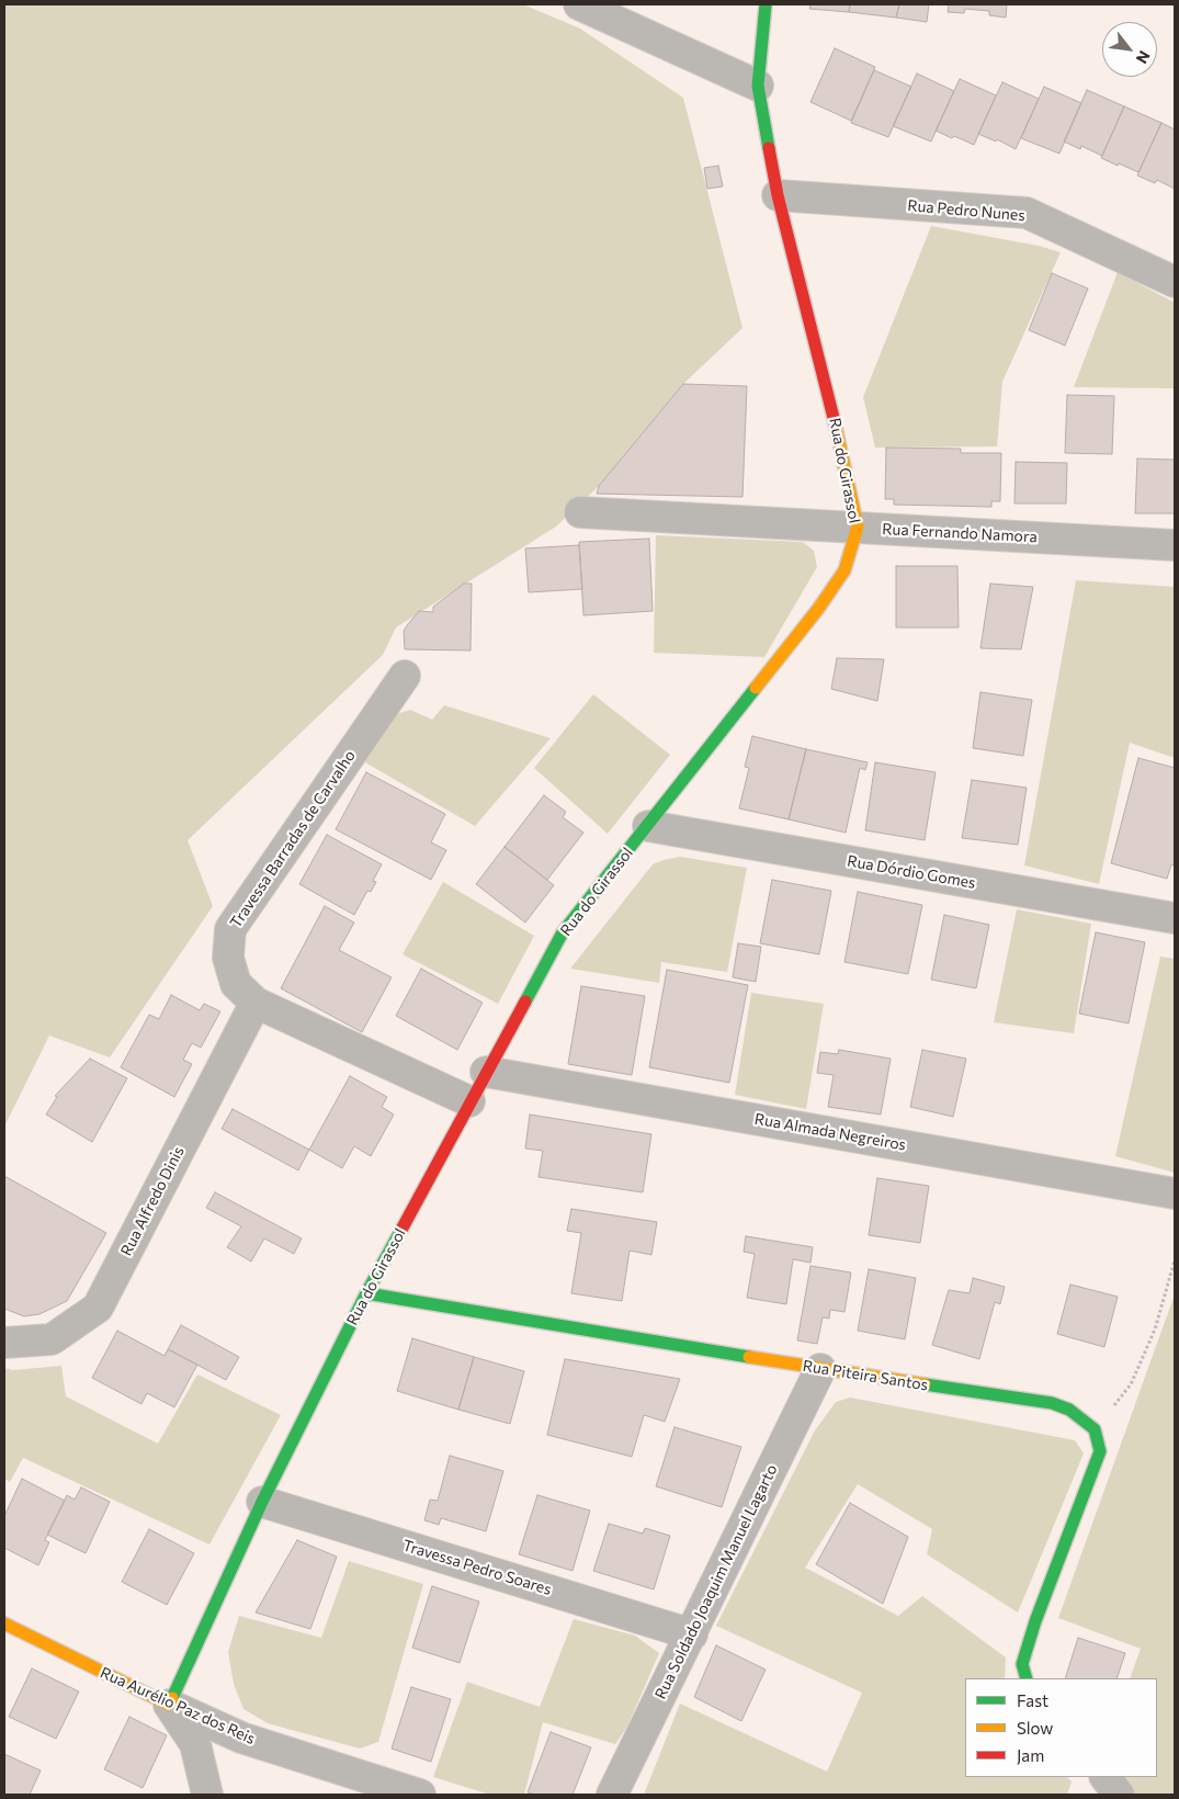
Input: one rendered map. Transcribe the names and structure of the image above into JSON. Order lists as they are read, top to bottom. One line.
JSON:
{"streets":{"street":["Rua Pedro Nunes","Rua do Girassol","Rua Fernando Namora","Travessa Barradas de Carvalho","Rua Dórdio Gomes","Rua Almada Negreiros","Rua Alfredo Dinis","Rua Piteira Santos","Travessa Pedro Soares","Rua Soldado Joaquim Manuel Lagarto","Rua Aurélio Paz dos Reis"]},"crossings":[["Rua Pedro Nunes","Rua do Girassol"],["Rua do Girassol","Rua Fernando Namora"],["Rua do Girassol","Travessa Barradas de Carvalho"],["Rua do Girassol","Rua Dórdio Gomes"],["Rua do Girassol","Rua Almada Negreiros"],["Rua do Girassol","Rua Piteira Santos"],["Rua do Girassol","Travessa Pedro Soares"],["Rua do Girassol","Rua Aurélio Paz dos Reis"],["Travessa Barradas de Carvalho","Rua Alfredo Dinis"],["Rua Piteira Santos","Rua Soldado Joaquim Manuel Lagarto"],["Travessa Pedro Soares","Rua Soldado Joaquim Manuel Lagarto"]],"legend":["Fast","Slow","Jam"],"north":"bottom right"}
